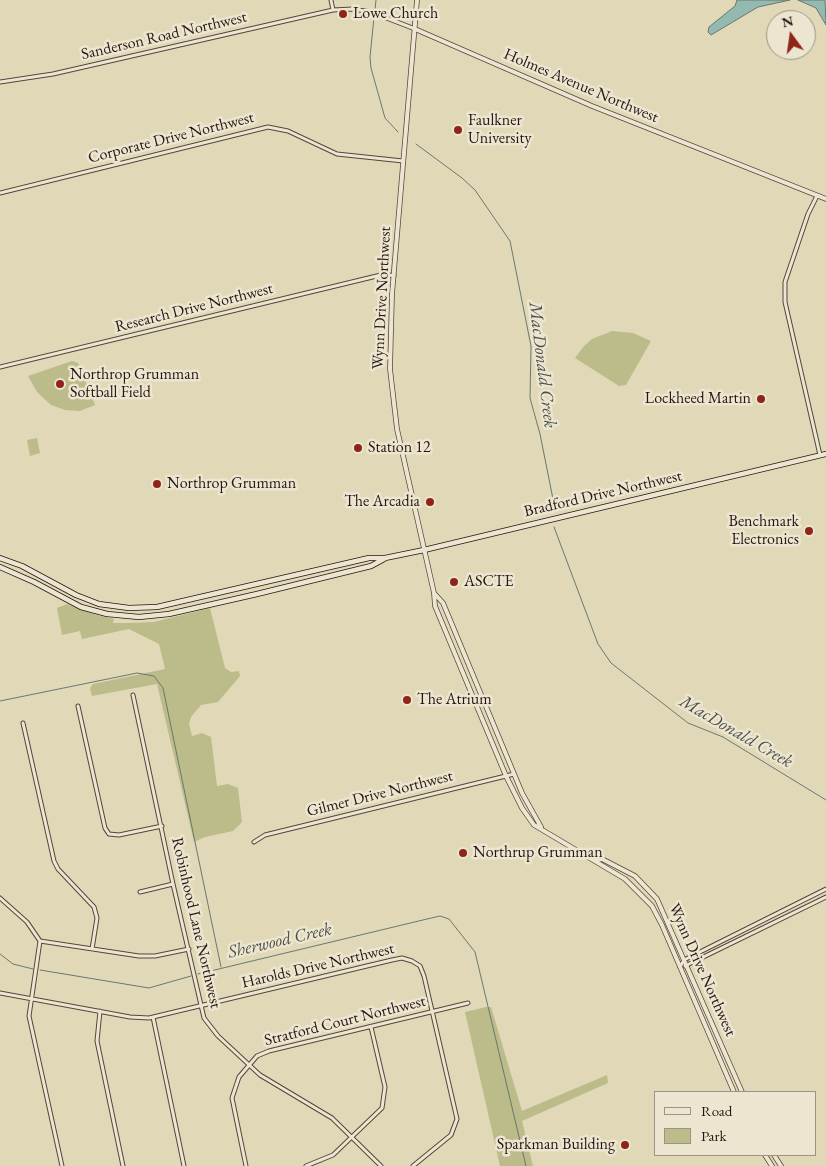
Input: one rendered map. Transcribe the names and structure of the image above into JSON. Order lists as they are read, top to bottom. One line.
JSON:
{"streets":{"main road":["Bradford Drive Northwest"],"street":["Sanderson Road Northwest","Holmes Avenue Northwest","Corporate Drive Northwest","Wynn Drive Northwest","Research Drive Northwest","Gilmer Drive Northwest","Robinhood Lane Northwest","Harolds Drive Northwest","Stratford Court Northwest"]},"crossings":[["Sanderson Road Northwest","Holmes Avenue Northwest"],["Holmes Avenue Northwest","Wynn Drive Northwest"],["Corporate Drive Northwest","Wynn Drive Northwest"],["Wynn Drive Northwest","Research Drive Northwest"],["Wynn Drive Northwest","Bradford Drive Northwest"],["Wynn Drive Northwest","Gilmer Drive Northwest"],["Robinhood Lane Northwest","Harolds Drive Northwest"],["Robinhood Lane Northwest","Stratford Court Northwest"],["Harolds Drive Northwest","Stratford Court Northwest"]],"water":["MacDonald Creek","Sherwood Creek"],"places":["Lowe Church","Faulkner University","Northrop Grumman Softball Field","Lockheed Martin","Station 12","Northrop Grumman","The Arcadia","Benchmark Electronics","ASCTE","The Atrium","Northrup Grumman","Sparkman Building"],"legend":["Road","Park"],"north":"top"}
